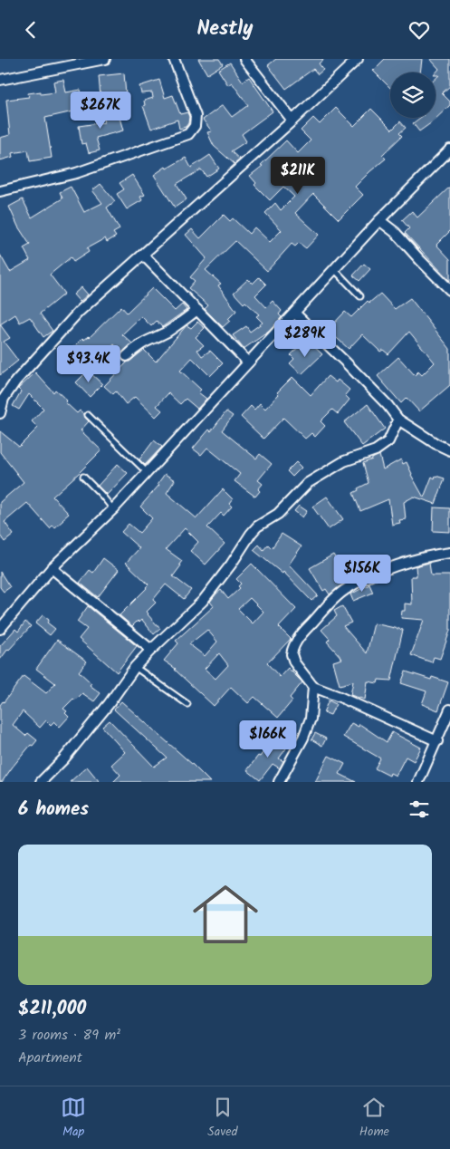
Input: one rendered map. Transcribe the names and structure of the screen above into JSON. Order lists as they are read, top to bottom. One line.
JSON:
{"page":{"header":"Nestly","price":["$267K","$211K","$289K","$93.4K","$156K","$166K"],"heading":"6 homes","list":[{"name":"$211,000","note":"3 rooms · 89 m² · Apartment"}],"tabs":["Map","Saved","Home"]}}
